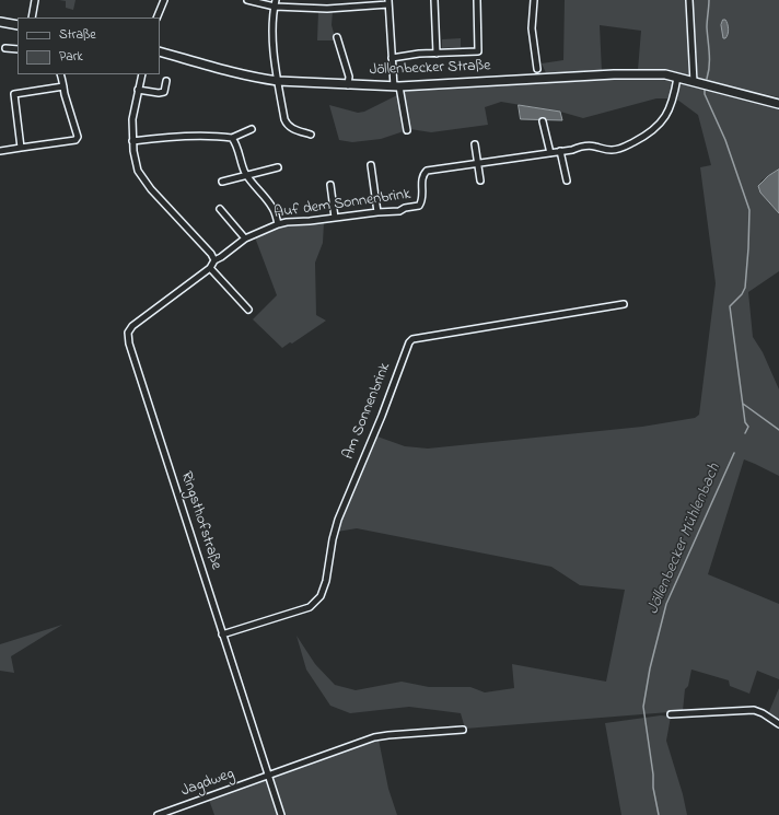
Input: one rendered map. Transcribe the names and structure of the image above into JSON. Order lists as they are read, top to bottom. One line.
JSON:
{"streets":{"main road":["Jöllenbecker Straße"],"street":["Auf dem Sonnenbrink","Am Sonnenbrink","Ringsthofstraße","Jagdweg"]},"crossings":[["Jöllenbecker Straße","Auf dem Sonnenbrink"],["Auf dem Sonnenbrink","Ringsthofstraße"],["Am Sonnenbrink","Ringsthofstraße"],["Ringsthofstraße","Jagdweg"]],"water":["Jöllenbecker Mühlenbach"],"legend":["Straße","Park"]}
